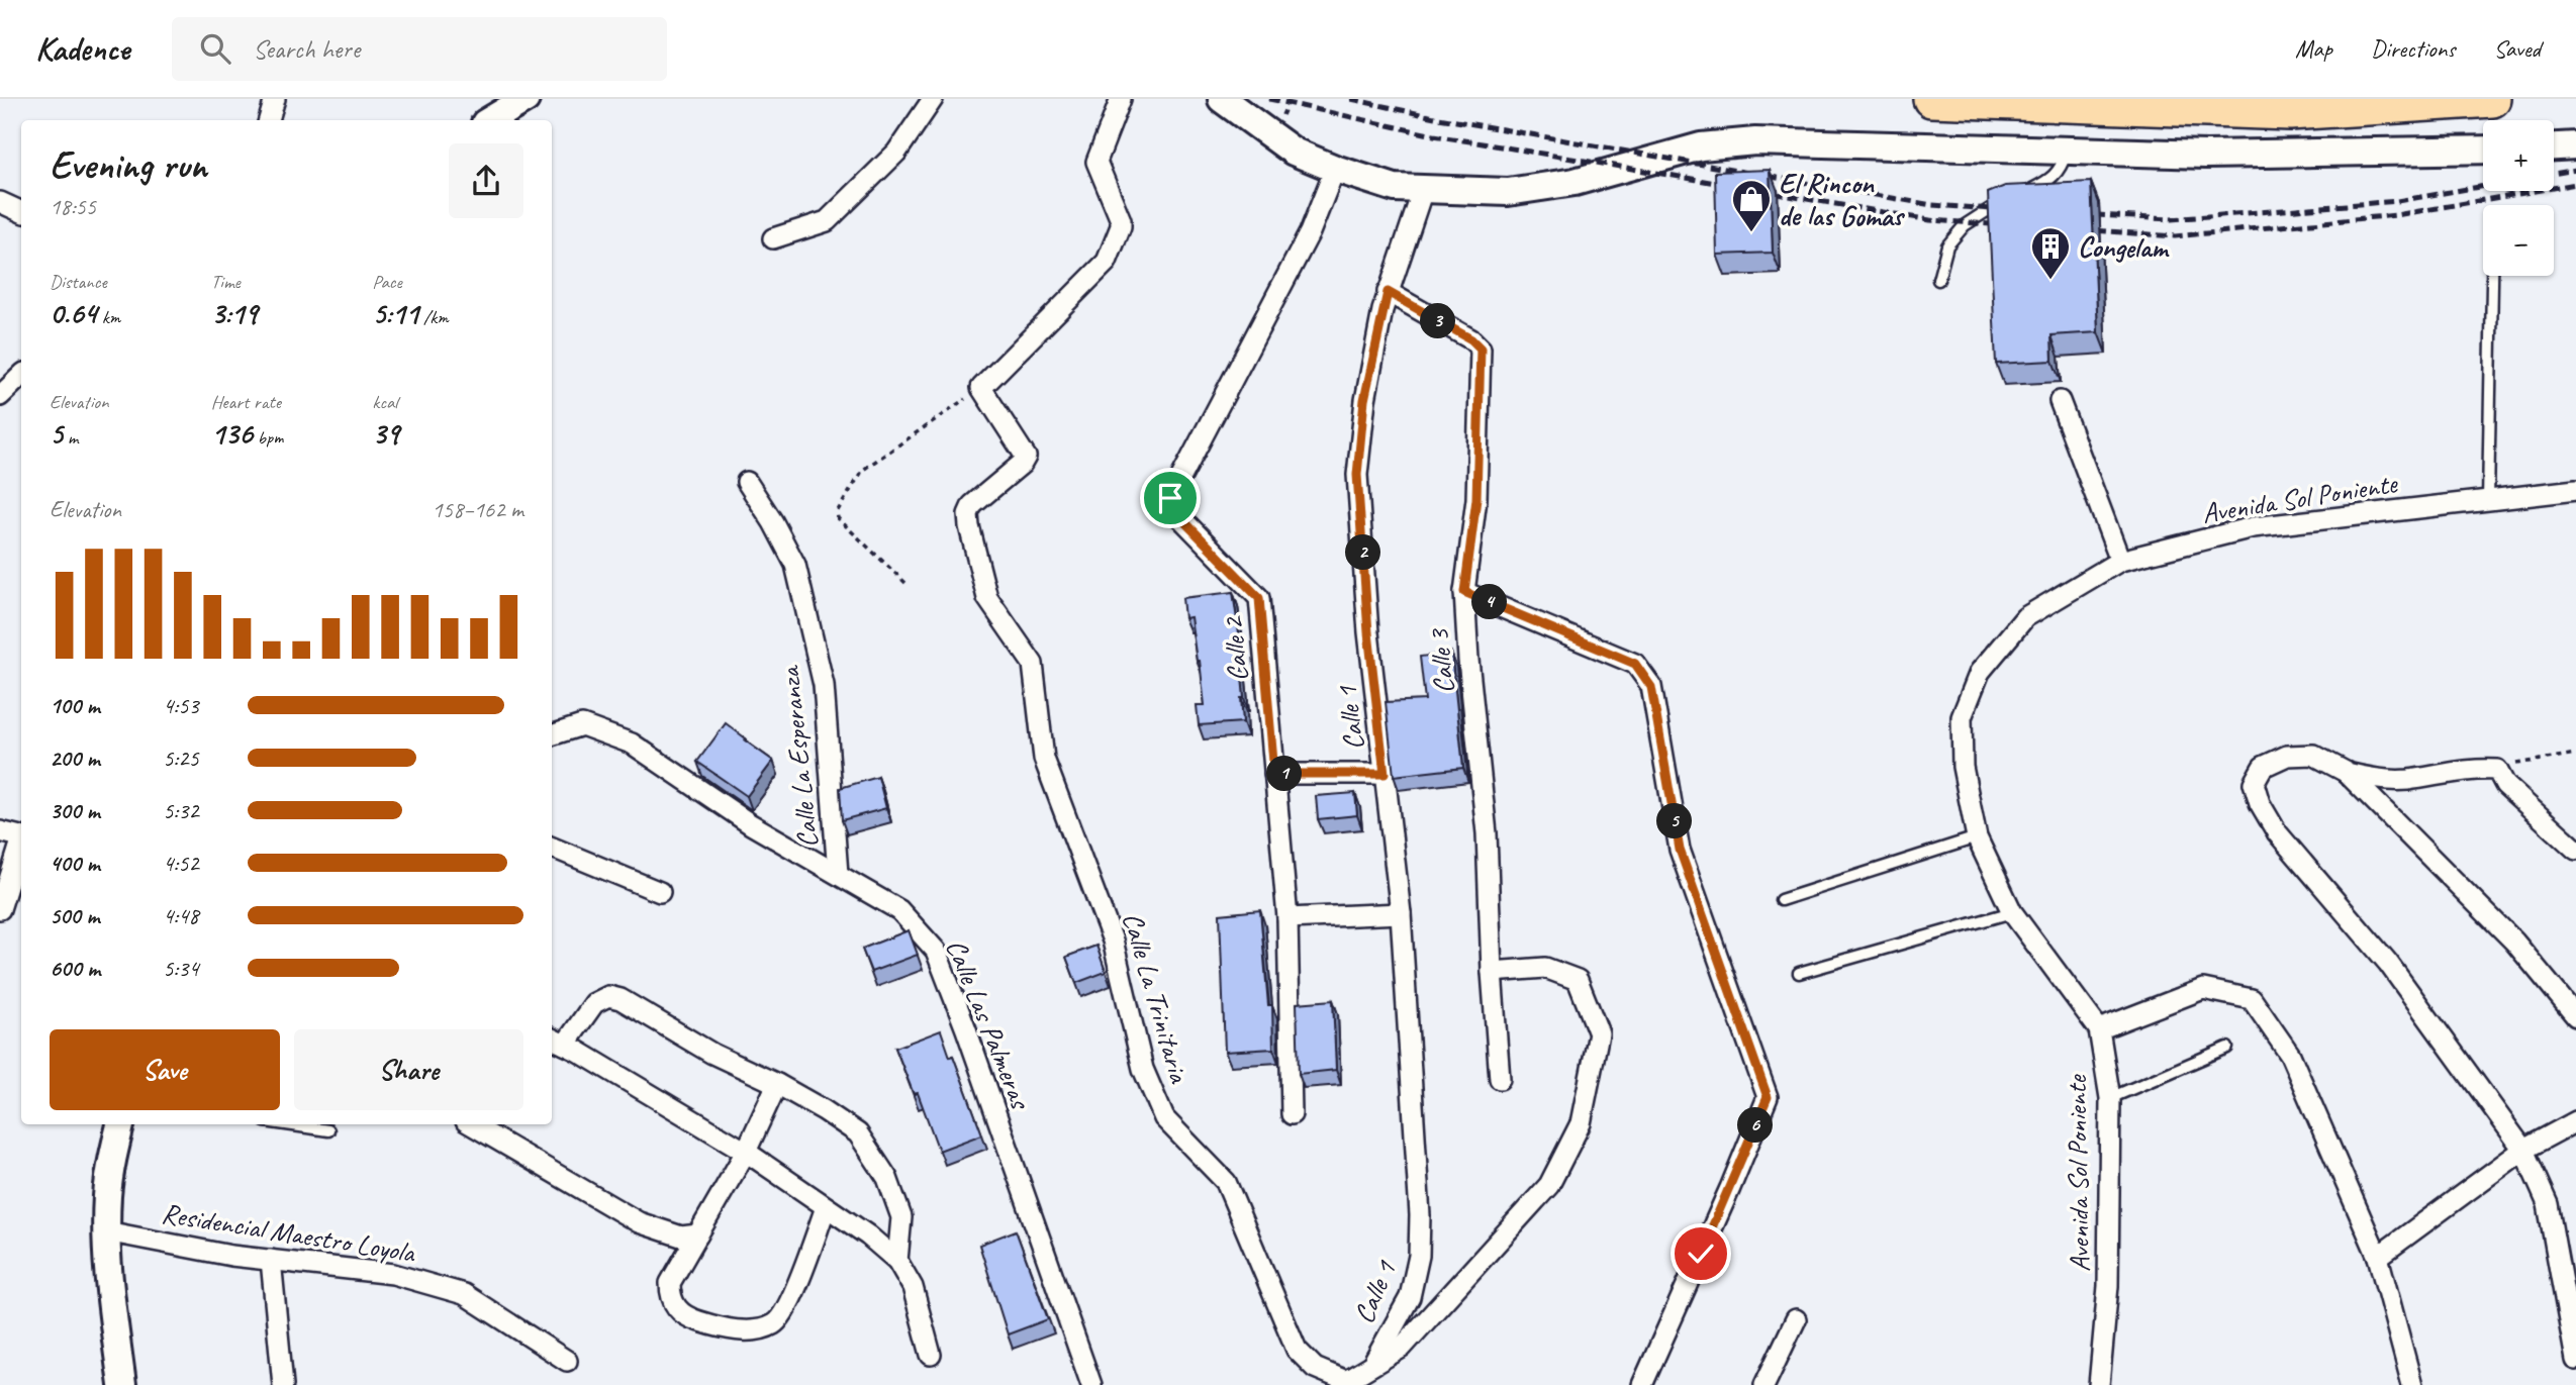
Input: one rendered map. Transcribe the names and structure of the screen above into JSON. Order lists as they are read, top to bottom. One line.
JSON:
{"streets":{"street":["Avenida Sol Poniente","Calle 2","Calle 3","Calle 1","Calle La Esperanza","Calle La Trinitaria","Calle Las Palmeras","Residencial Maestro Loyola"]},"crossings":[["Calle 3","Calle 1"],["Calle 3","Calle La Trinitaria"],["Calle 1","Calle La Trinitaria"],["Calle La Esperanza","Calle Las Palmeras"]],"places":{"shop":["El Rincon de las Gomas"],"building":["Congelam"]},"page":{"header":"Kadence","search":"Search here","nav":["Map","Directions","Saved"],"map_buttons":["+","−"],"heading":["Evening run","18:55"],"stats":[["Distance","0.64 km"],["Time","3:19"],["Pace","5:11 /km"],["Elevation","5 m"],["Heart rate","136 bpm"],["kcal","39"]],"pins":["3","2","4","1","5","6"],"chart":["Elevation","158–162 m"],"list":[{"name":"100 m","note":"4:53"},{"name":"200 m","note":"5:25"},{"name":"300 m","note":"5:32"},{"name":"400 m","note":"4:52"},{"name":"500 m","note":"4:48"},{"name":"600 m","note":"5:34"}],"buttons":["Save","Share"]}}
